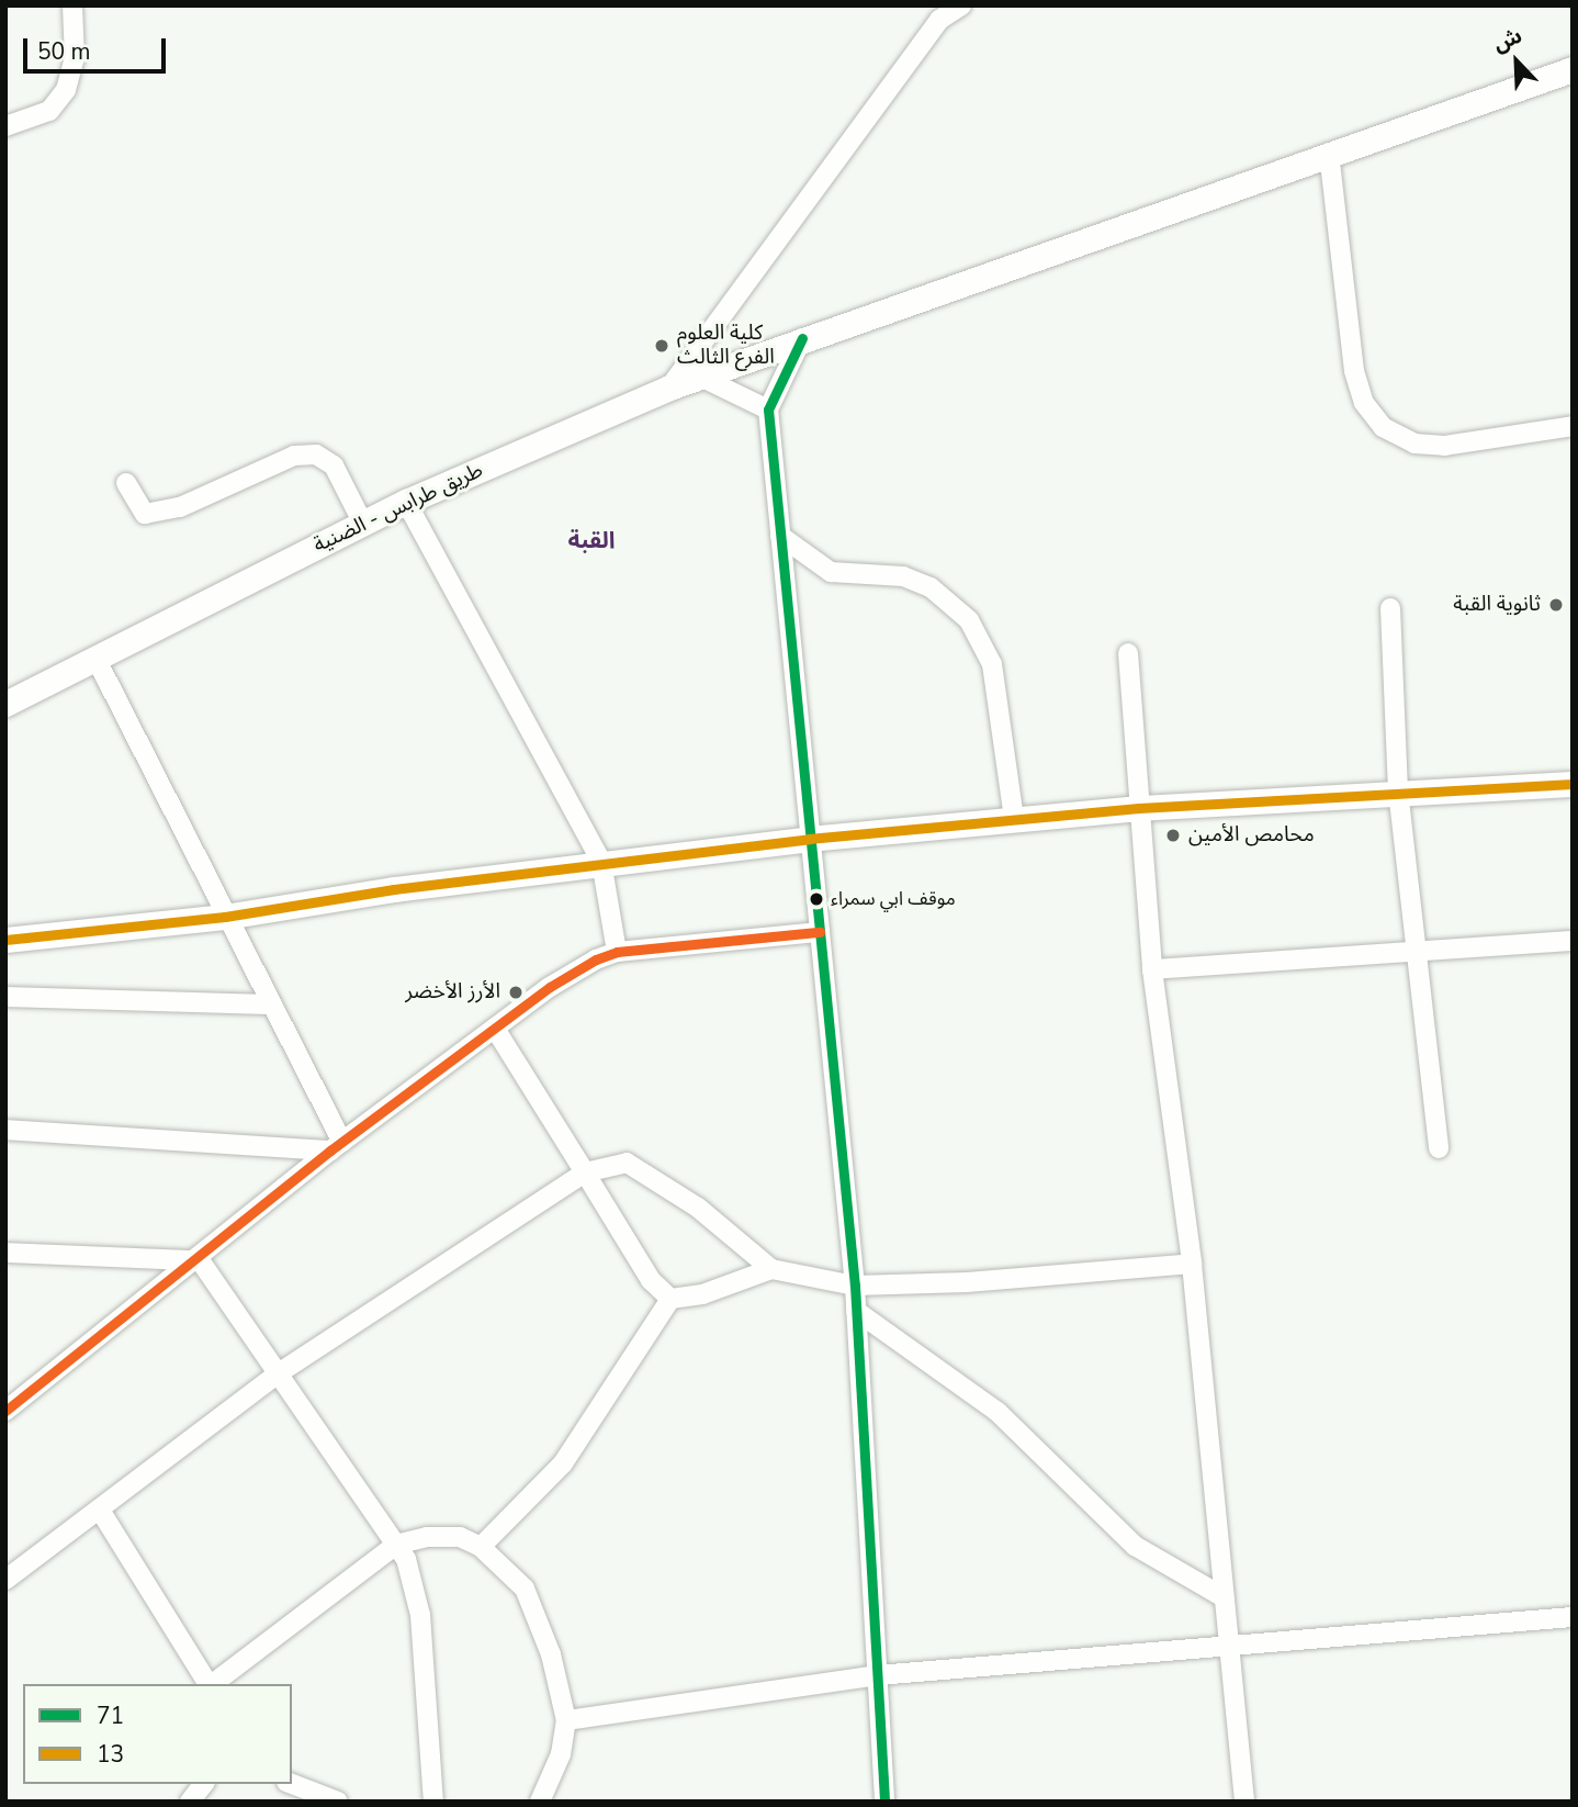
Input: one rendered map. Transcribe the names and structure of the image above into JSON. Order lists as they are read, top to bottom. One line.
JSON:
{"streets":{"main road":["طريق طرابس - الضنية"]},"districts":["القبة"],"places":["كلية العلوم الفرع الثالث","ثانوية القبة","محامص الأمين","موقف ابي سمراء","الأرز الأخضر"],"lines":["transit line 71","transit line 13"],"legend":["71","13"],"scale_bar":"50 m","north":"top left"}
